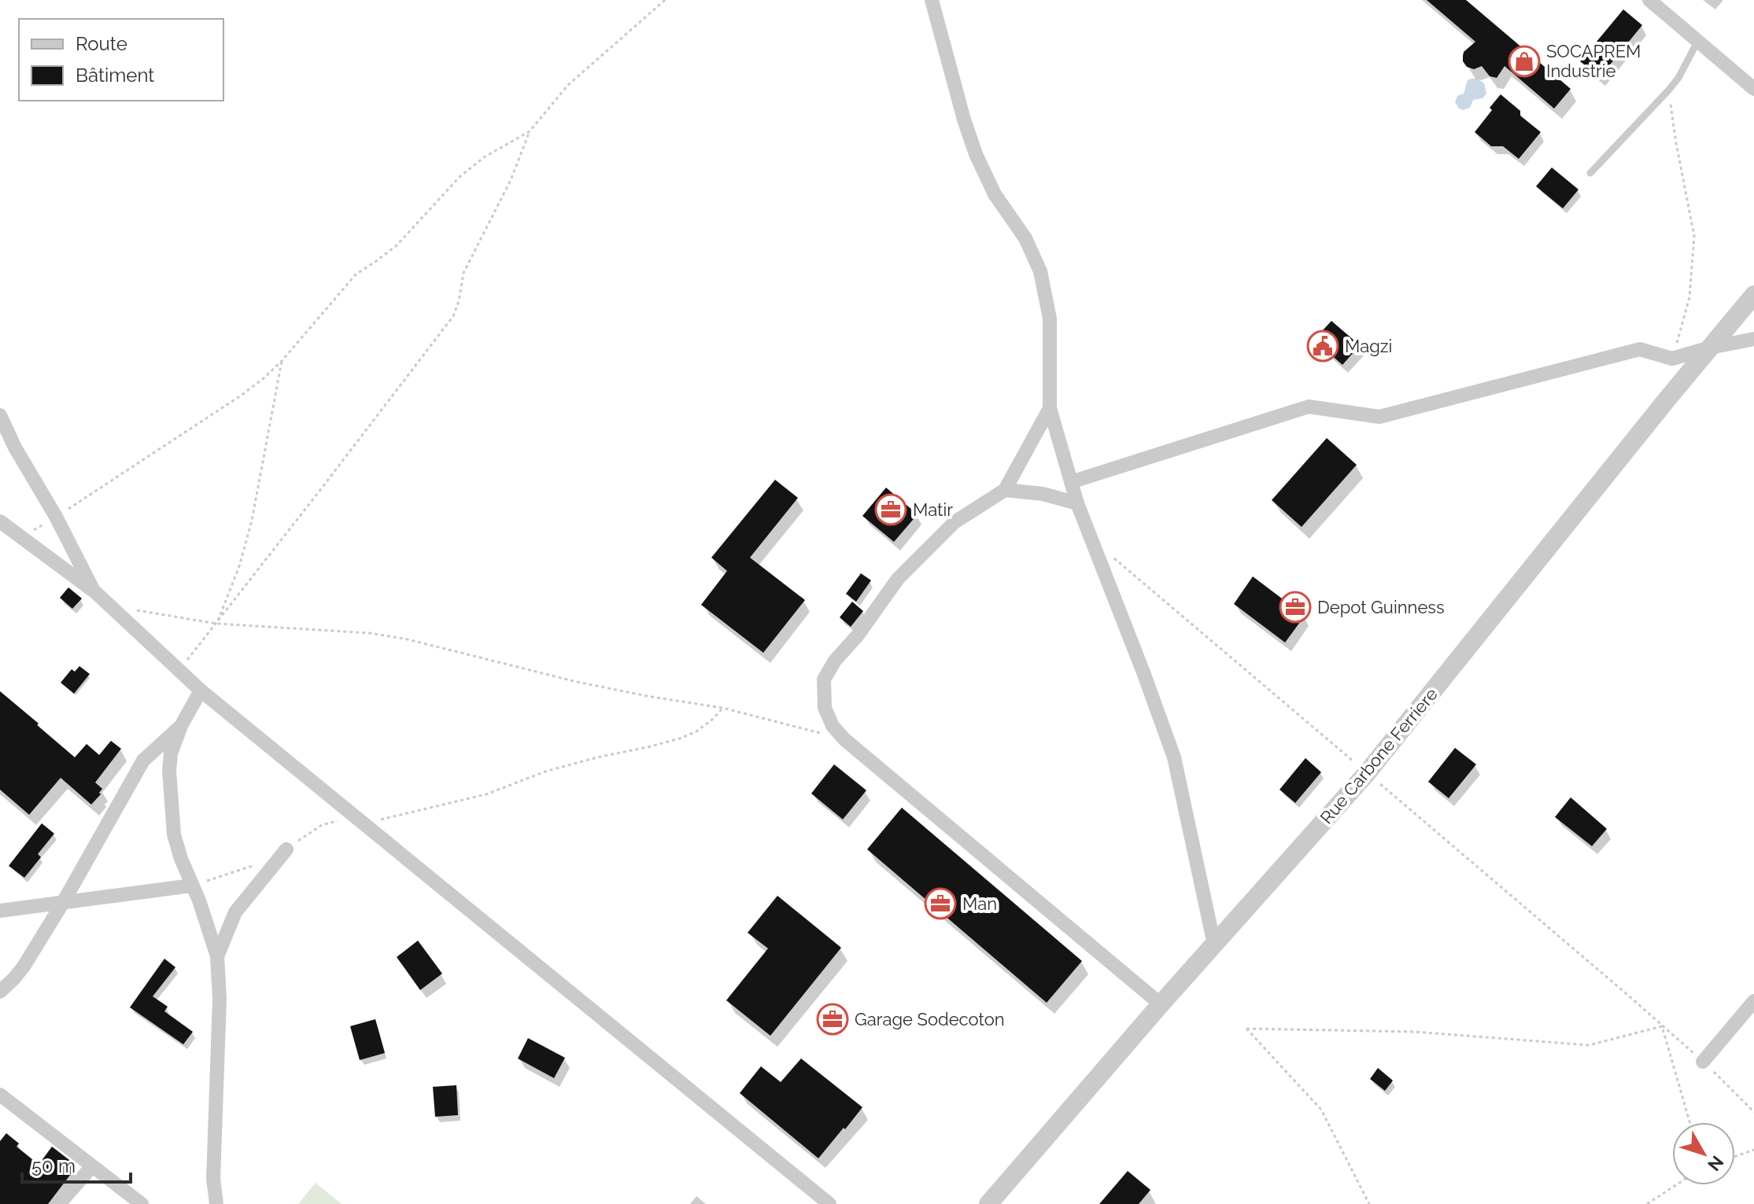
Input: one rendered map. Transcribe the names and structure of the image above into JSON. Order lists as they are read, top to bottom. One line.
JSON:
{"streets":{"street":["Rue Carbone Ferriere"]},"places":{"shop":["SOCAPREM Industrie"],"public building":["Magzi"],"office":["Matir","Depot Guinness","Man","Garage Sodecoton"]},"legend":["Route","Bâtiment"],"scale_bar":"50 m","north":"bottom right"}
